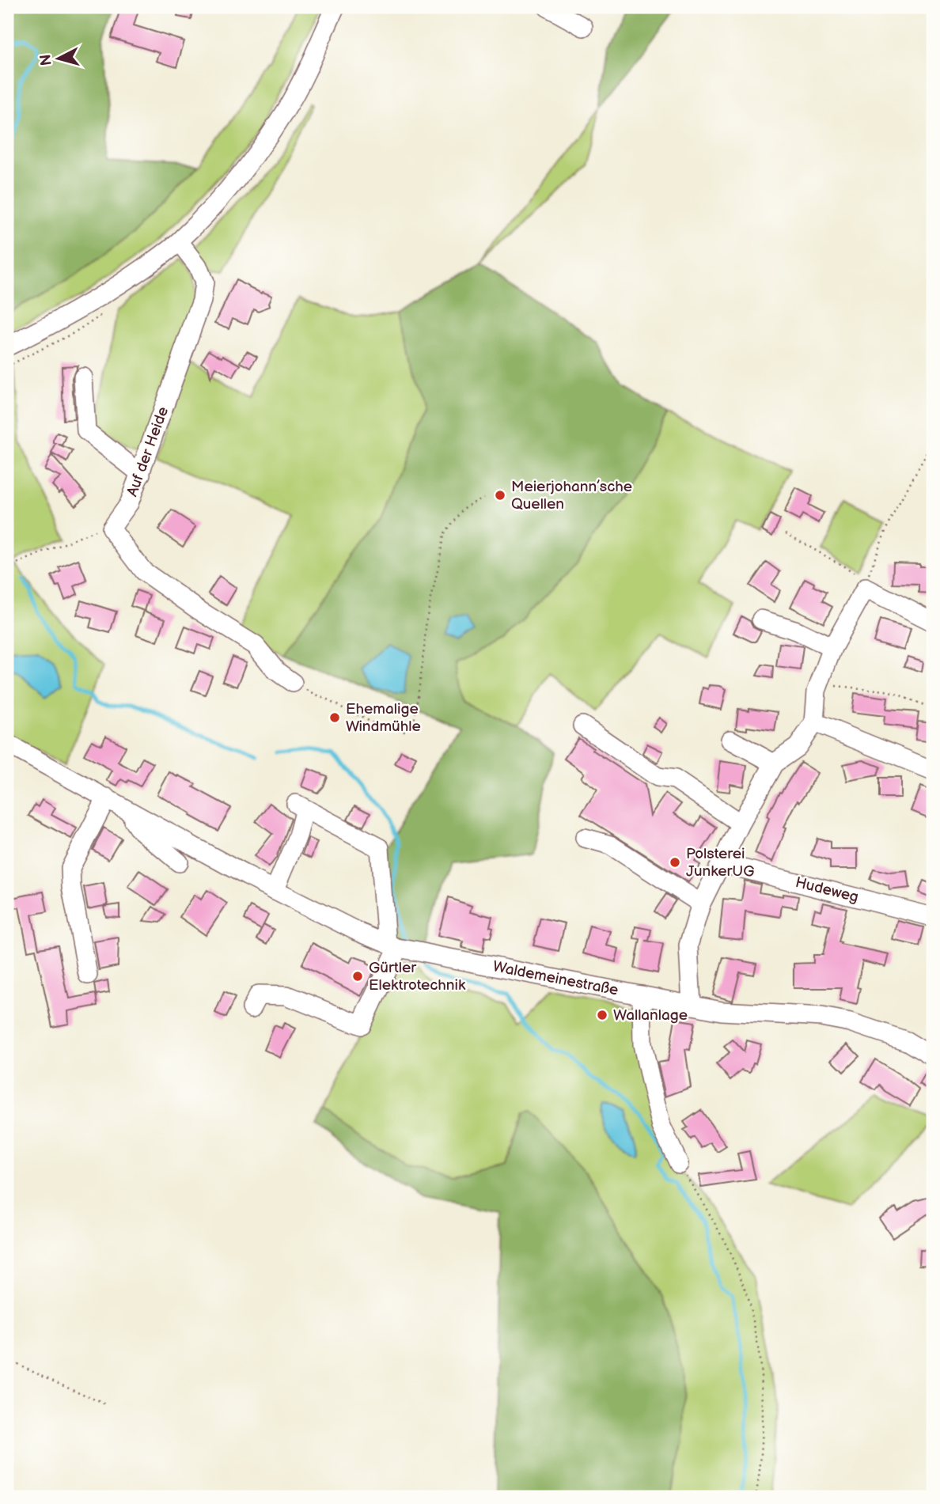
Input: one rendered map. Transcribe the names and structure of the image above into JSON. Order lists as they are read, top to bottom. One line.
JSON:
{"streets":{"street":["Auf der Heide","Hudeweg","Waldemeinestraße"]},"places":["Meierjohann’sche Quellen","Ehemalige Windmühle","Polsterei JunkerUG","Gürtler Elektrotechnik","Wallanlage"],"north":"left"}
